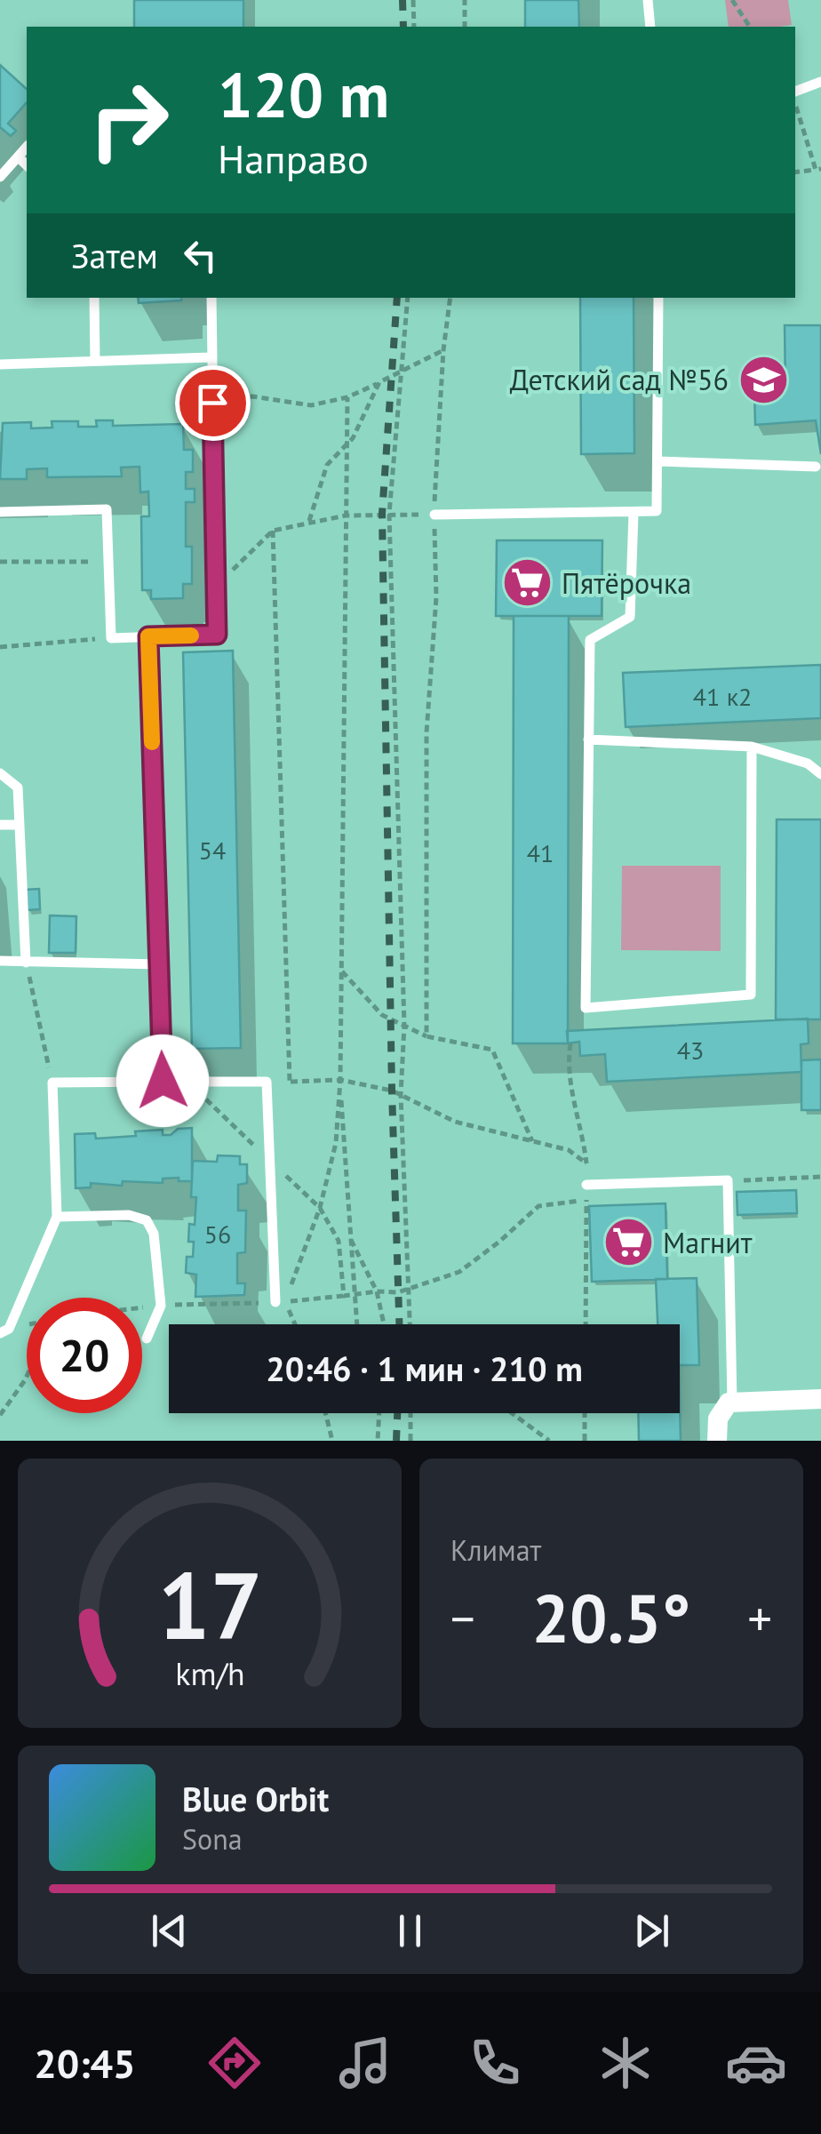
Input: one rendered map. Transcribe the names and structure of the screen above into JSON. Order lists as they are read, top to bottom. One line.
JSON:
{"places":{"school or university":["Детский сад №56"],"supermarket":["Пятёрочка","Магнит"]},"house_numbers":["41 к2","54","41","43","56"],"page":{"turn":["120 m","Направо"],"then":"Затем","limit":"20","trip":"20:46 · 1 мин · 210 m","tile":"Климат","heat":["−","20.5°","+"],"song":["Blue Orbit","Sona"],"tabs":"20:45","gauge":["17","km/h"]}}
